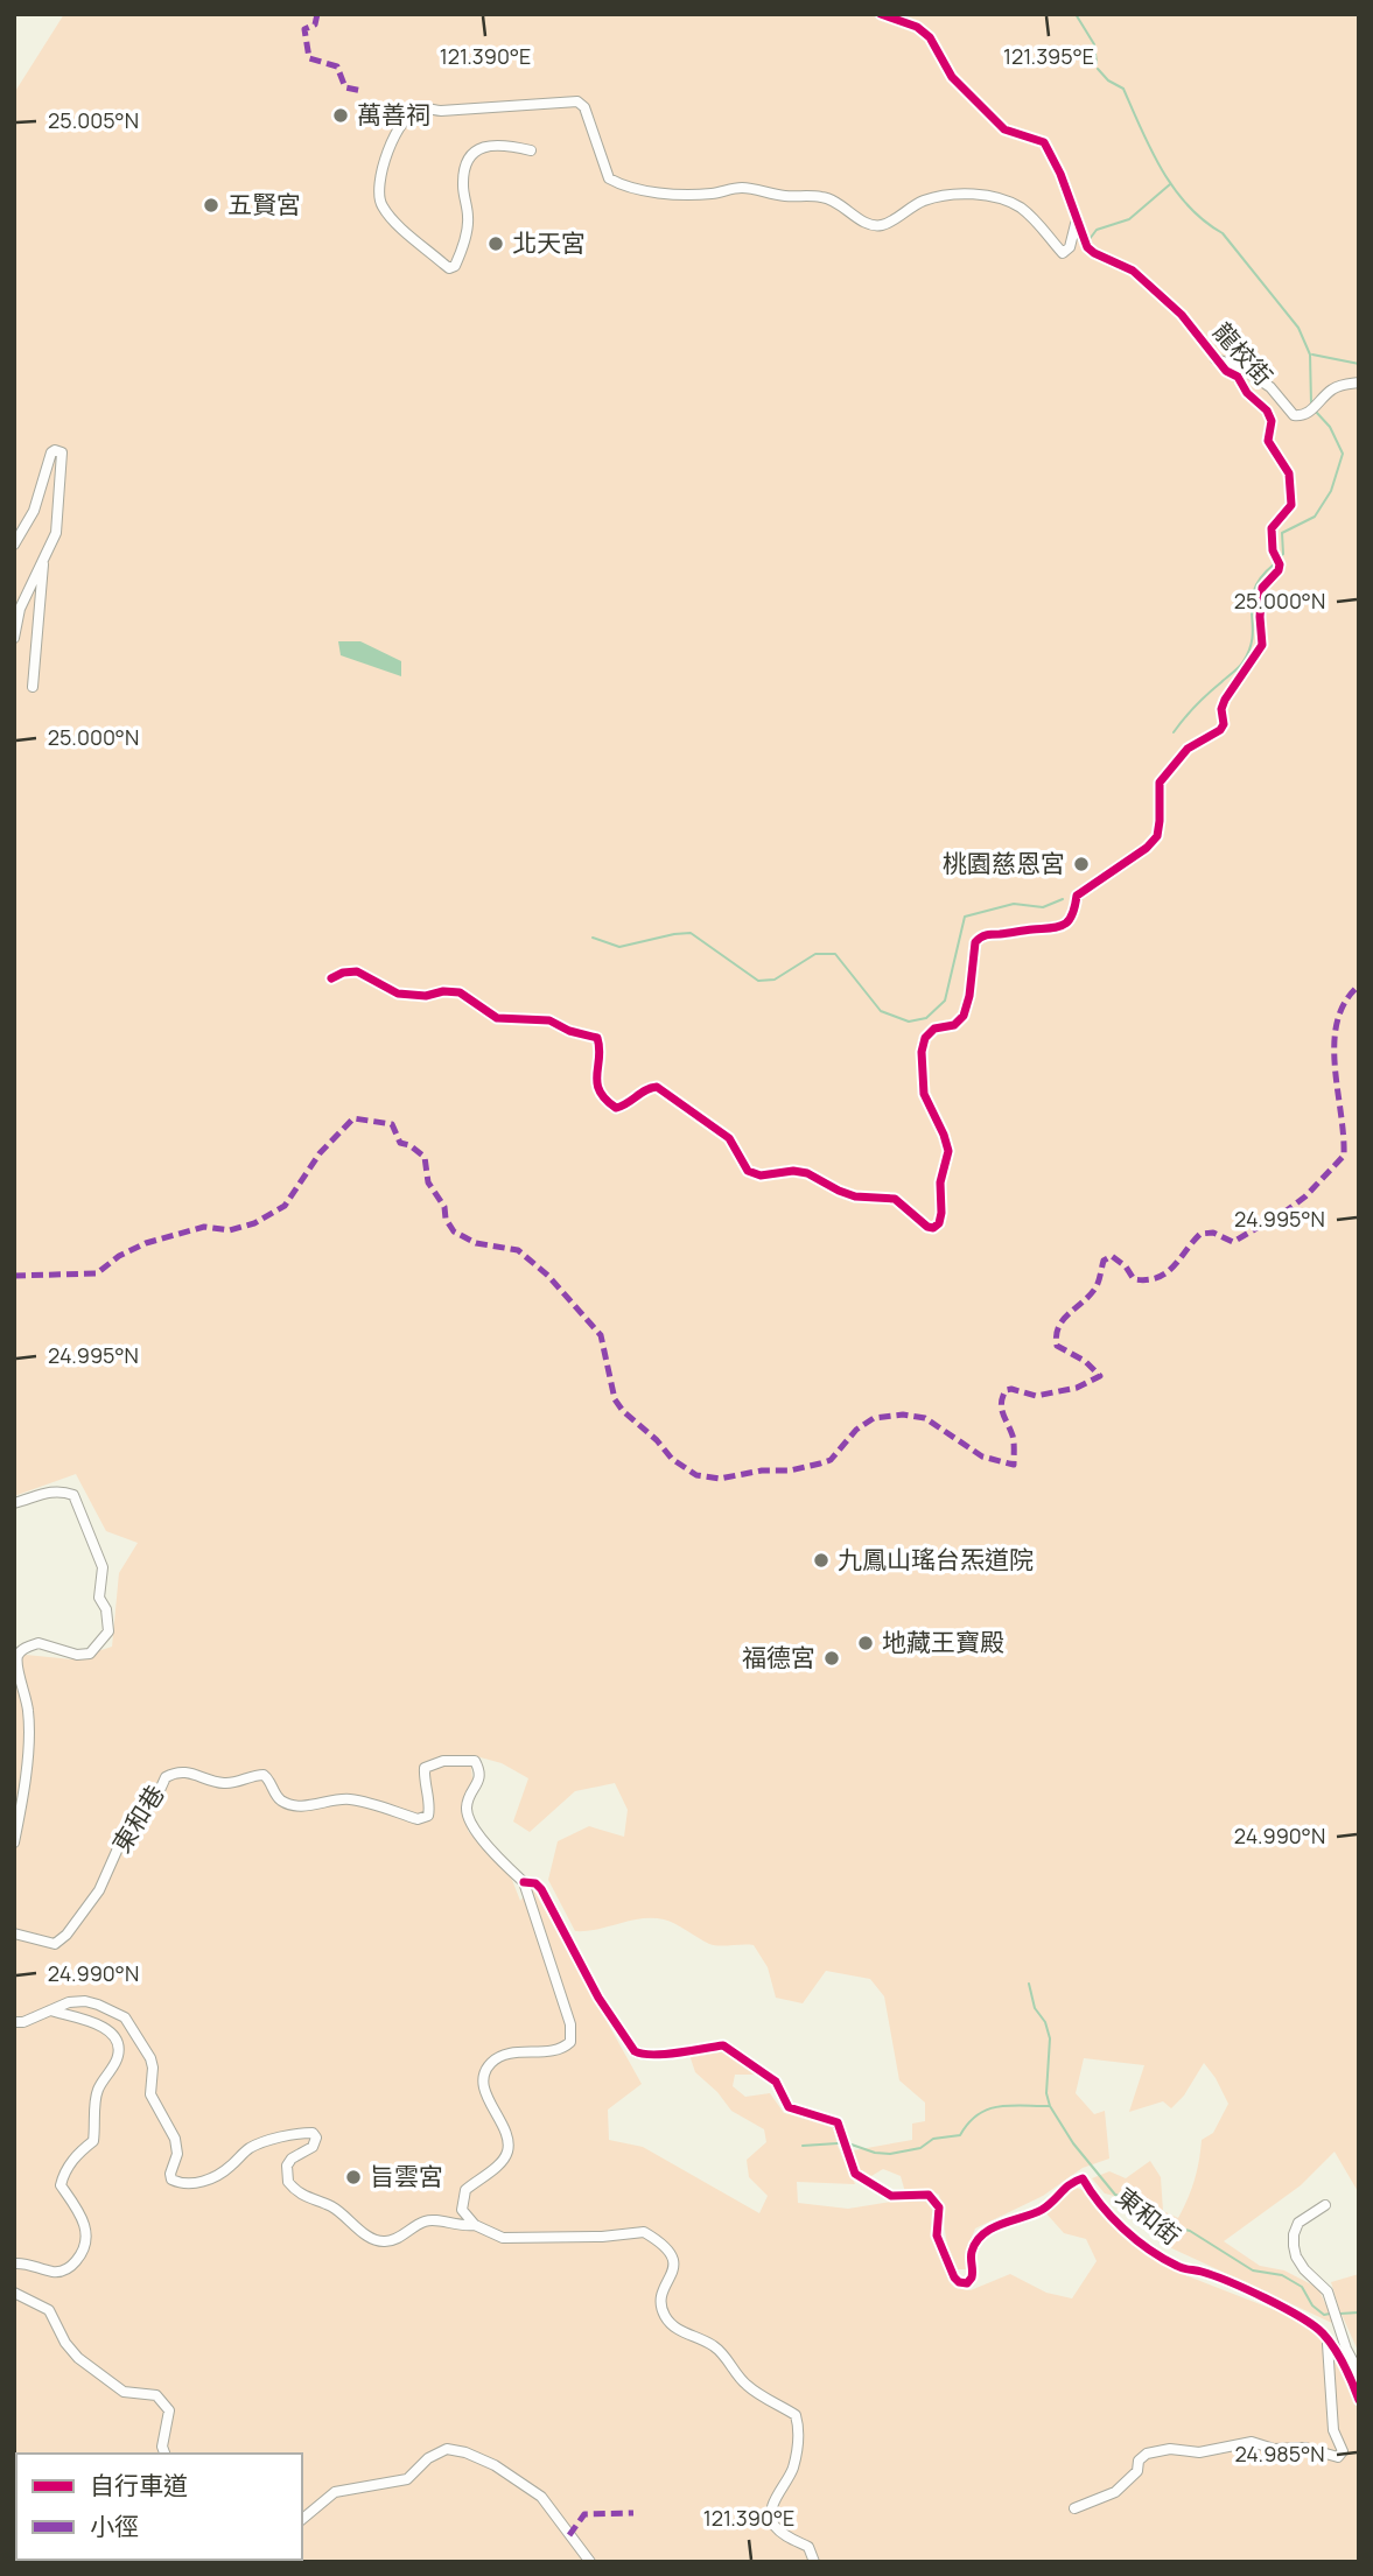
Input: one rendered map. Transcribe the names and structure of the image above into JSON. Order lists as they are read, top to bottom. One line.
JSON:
{"streets":{"street":["龍校街","東和巷","東和街"]},"crossings":[["東和巷","東和街"]],"places":["萬善祠","五賢宮","北天宮","桃園慈恩宮","九鳳山瑤台炁道院","地藏王寶殿","福德宮","旨雲宮"],"legend":["自行車道","小徑"],"coordinates":["121.390°E","121.395°E","25.005°N","25.000°N","24.995°N","24.990°N","24.985°N"]}
